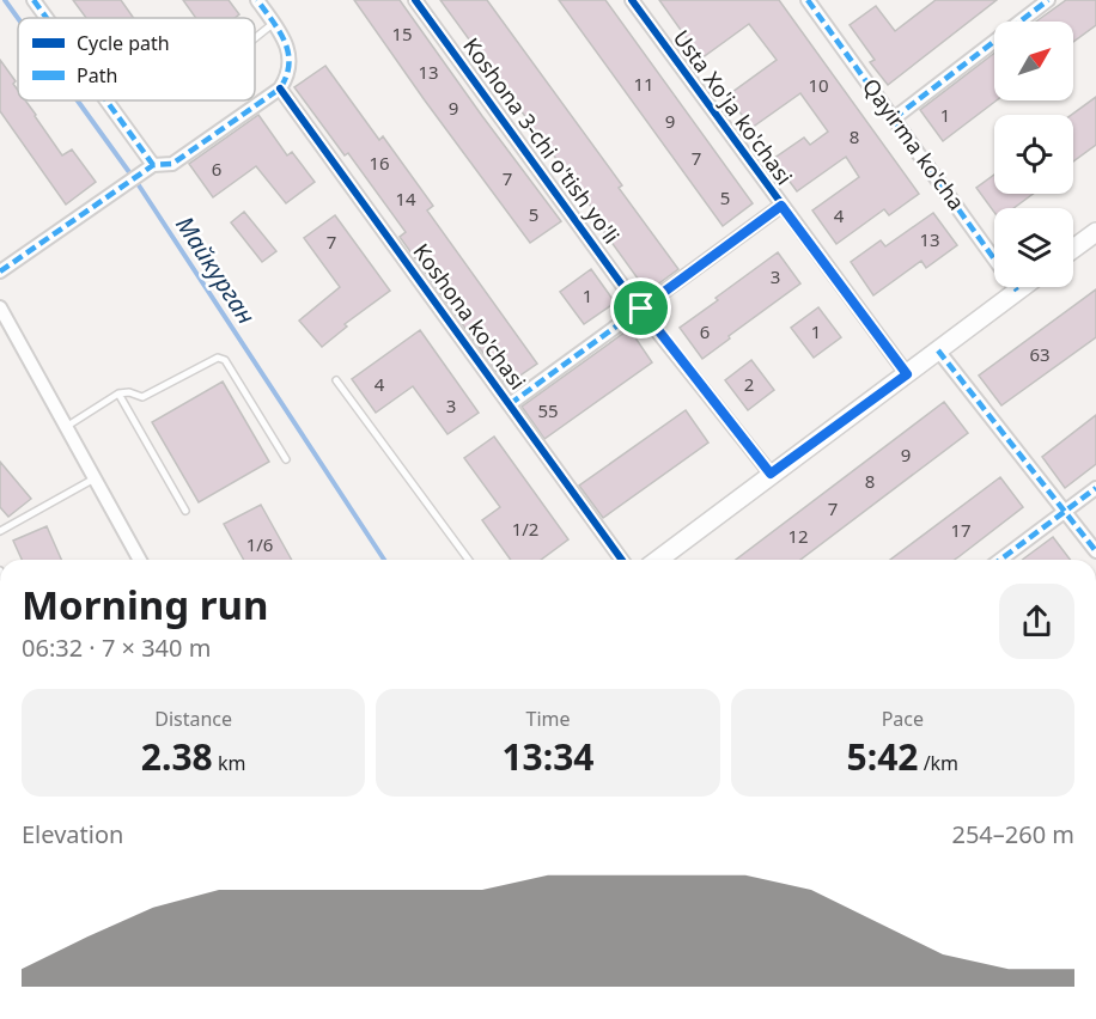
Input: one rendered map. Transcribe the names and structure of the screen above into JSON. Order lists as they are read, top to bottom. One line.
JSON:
{"streets":{"street":["Usta Xo'ja ko'chasi","Koshona 3-chi o'tish yo'li","Qayirma ko'cha","Koshona ko'chasi"]},"water":["Майкурган"],"house_numbers":["15","13","11","10","9","1","9","8","7","16","6","7","5","14","5","4","13","7","3","1","6","1","63","4","2","3","55","9","8","7","1/2","17","12","1/6"],"legend":["Cycle path","Path"],"north":"top right","page":{"heading":["Morning run","06:32 · 7 × 340 m"],"stats":[["Distance","2.38 km"],["Time","13:34"],["Pace","5:42 /km"]],"chart":["Elevation","254–260 m"]}}
